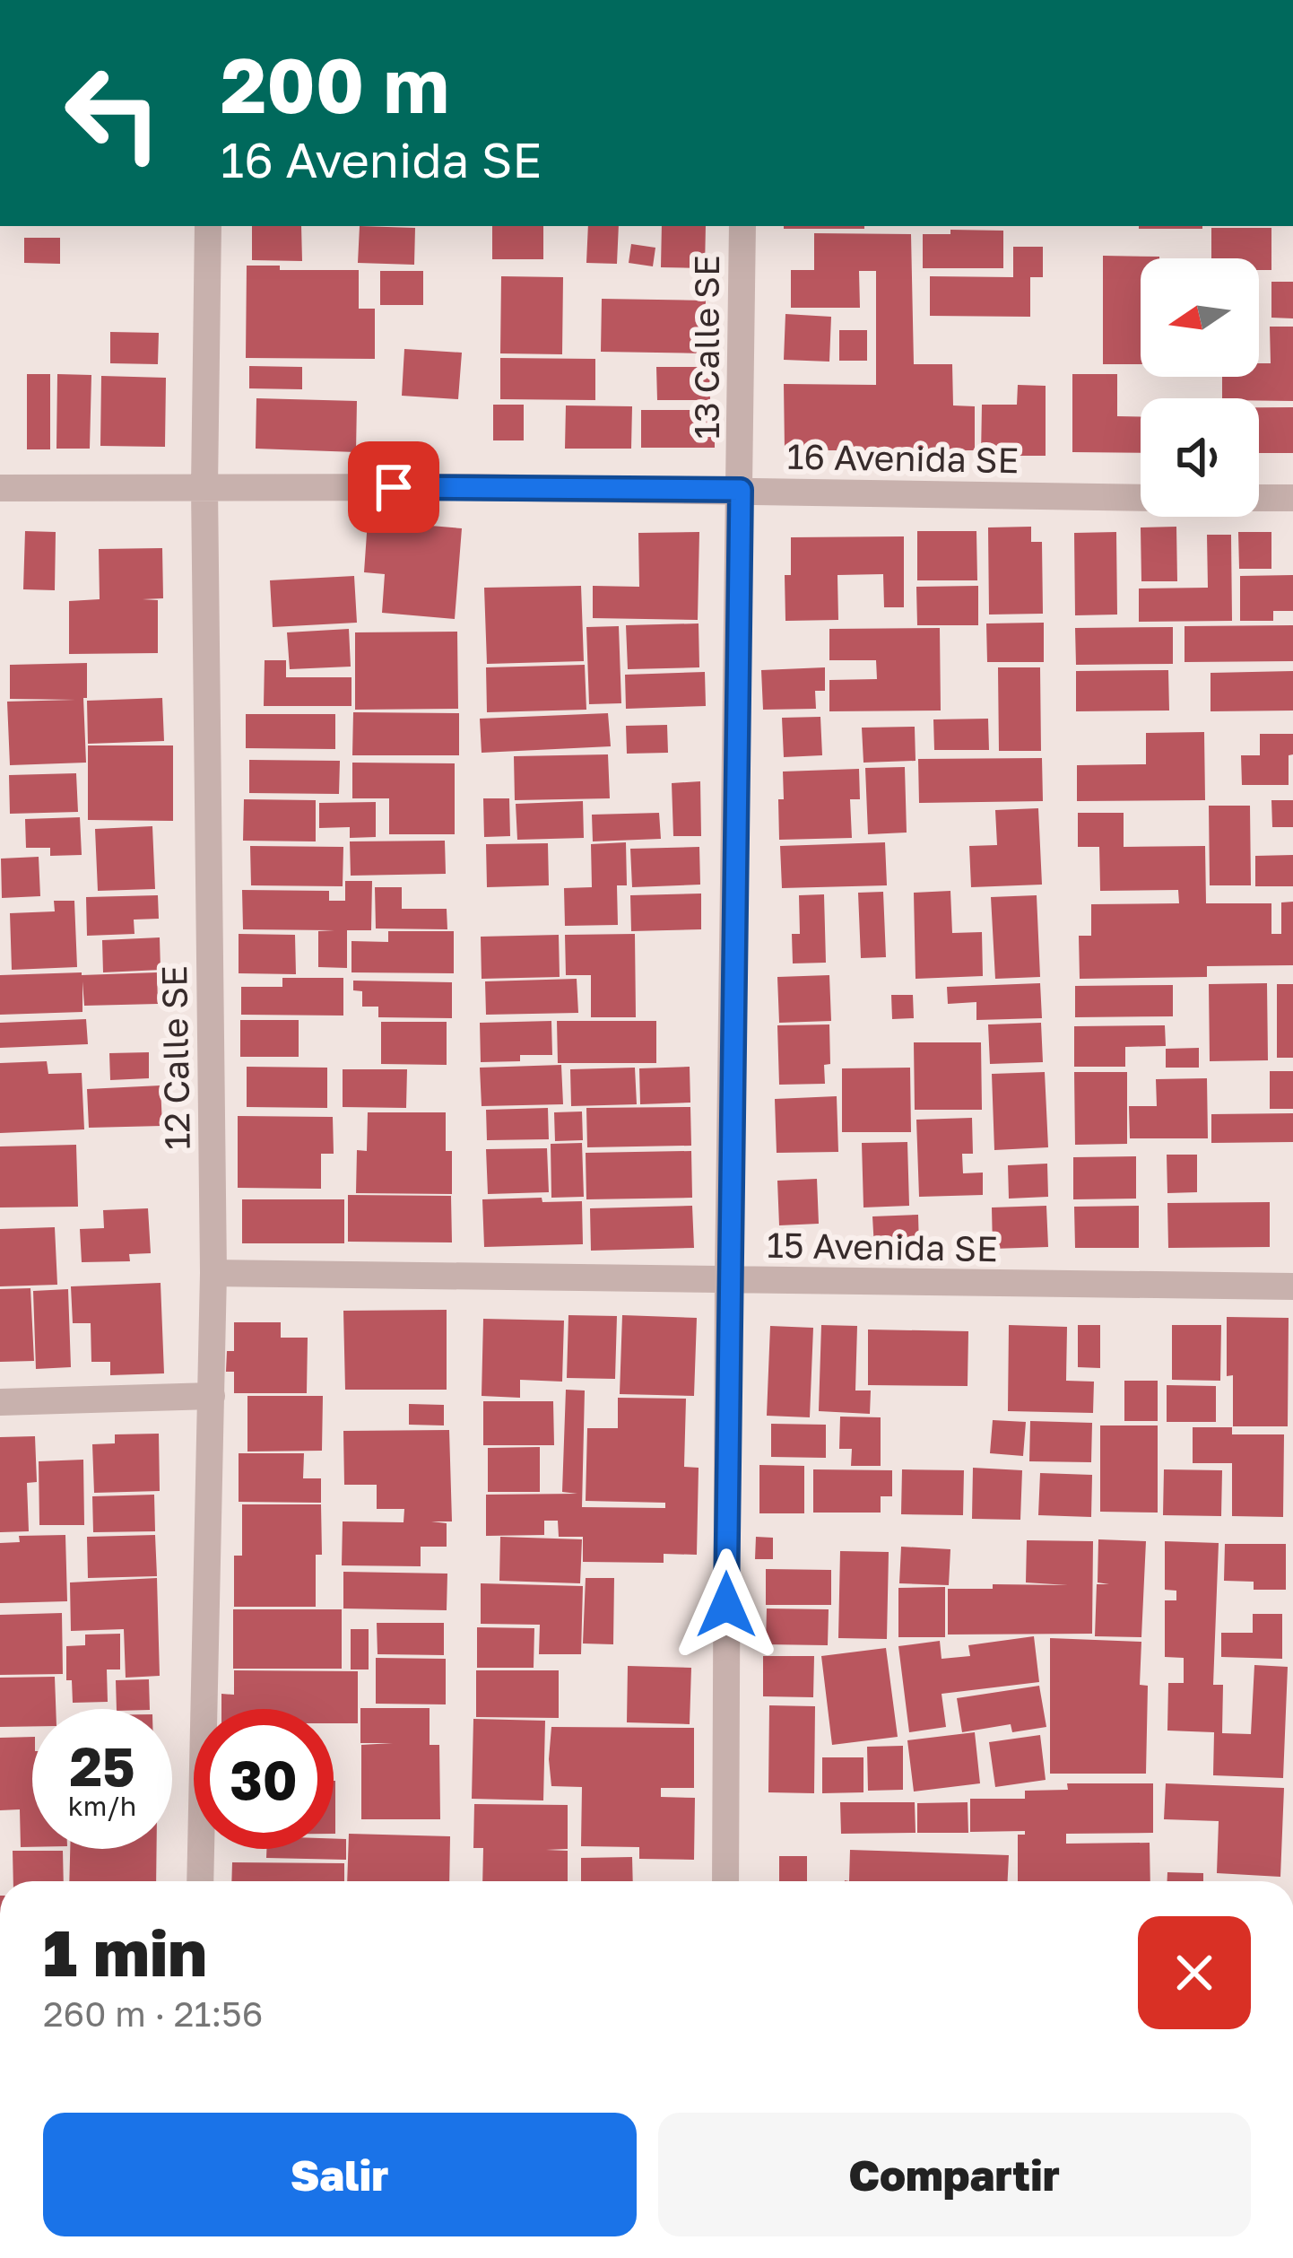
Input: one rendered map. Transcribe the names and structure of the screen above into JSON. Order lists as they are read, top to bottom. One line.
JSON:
{"streets":{"street":["13 Calle SE","16 Avenida SE","12 Calle SE","15 Avenida SE"]},"crossings":[["13 Calle SE","16 Avenida SE"],["13 Calle SE","15 Avenida SE"],["16 Avenida SE","12 Calle SE"],["12 Calle SE","15 Avenida SE"]],"north":"left","page":{"turn":["200 m","16 Avenida SE"],"speed":"25 km/h","limit":"30","heading":["1 min","260 m · 21:56"],"buttons":["Salir","Compartir"]}}
